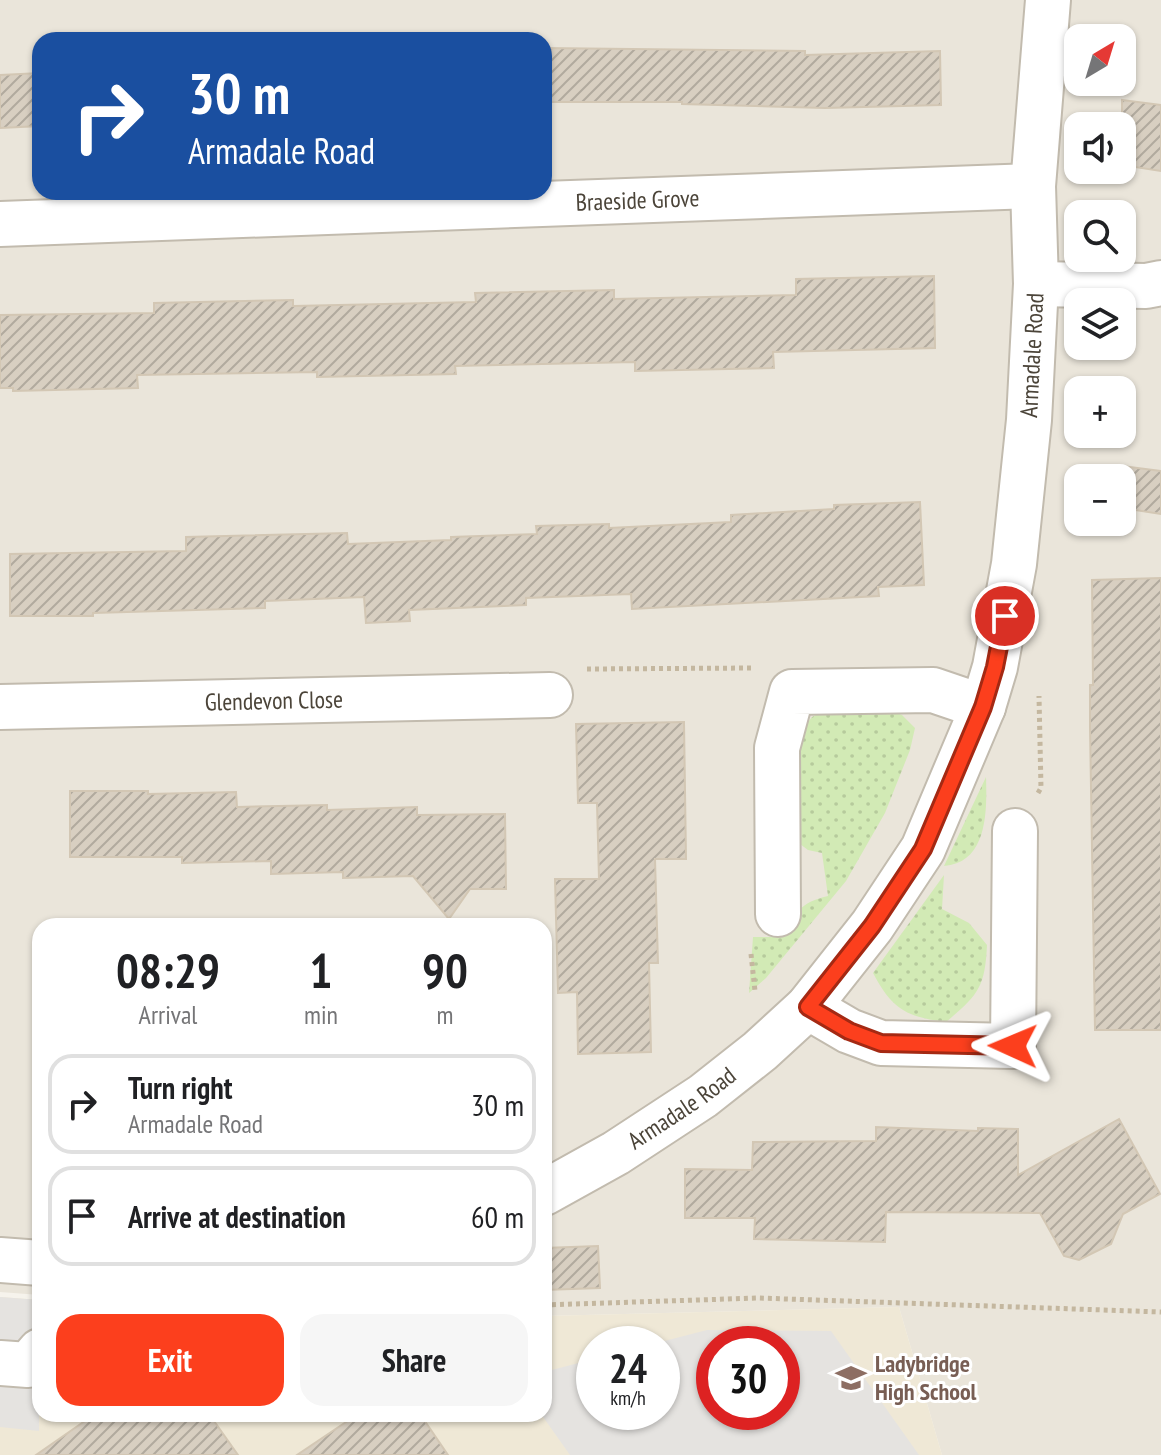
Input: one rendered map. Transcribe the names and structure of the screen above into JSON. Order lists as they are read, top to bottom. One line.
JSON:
{"streets":{"street":["Braeside Grove","Armadale Road","Glendevon Close"]},"crossings":[["Braeside Grove","Armadale Road"]],"places":{"school or university":["Ladybridge High School"]},"north":"top right","page":{"map_buttons":["+","−"],"turn":["30 m","Armadale Road"],"eta":["08:29","Arrival","1","min","90","m"],"list":[{"name":"Turn right","note":"Armadale Road","value":"30 m"},{"name":"Arrive at destination","value":"60 m"}],"buttons":["Exit","Share"],"speed":"24 km/h","limit":"30"}}
